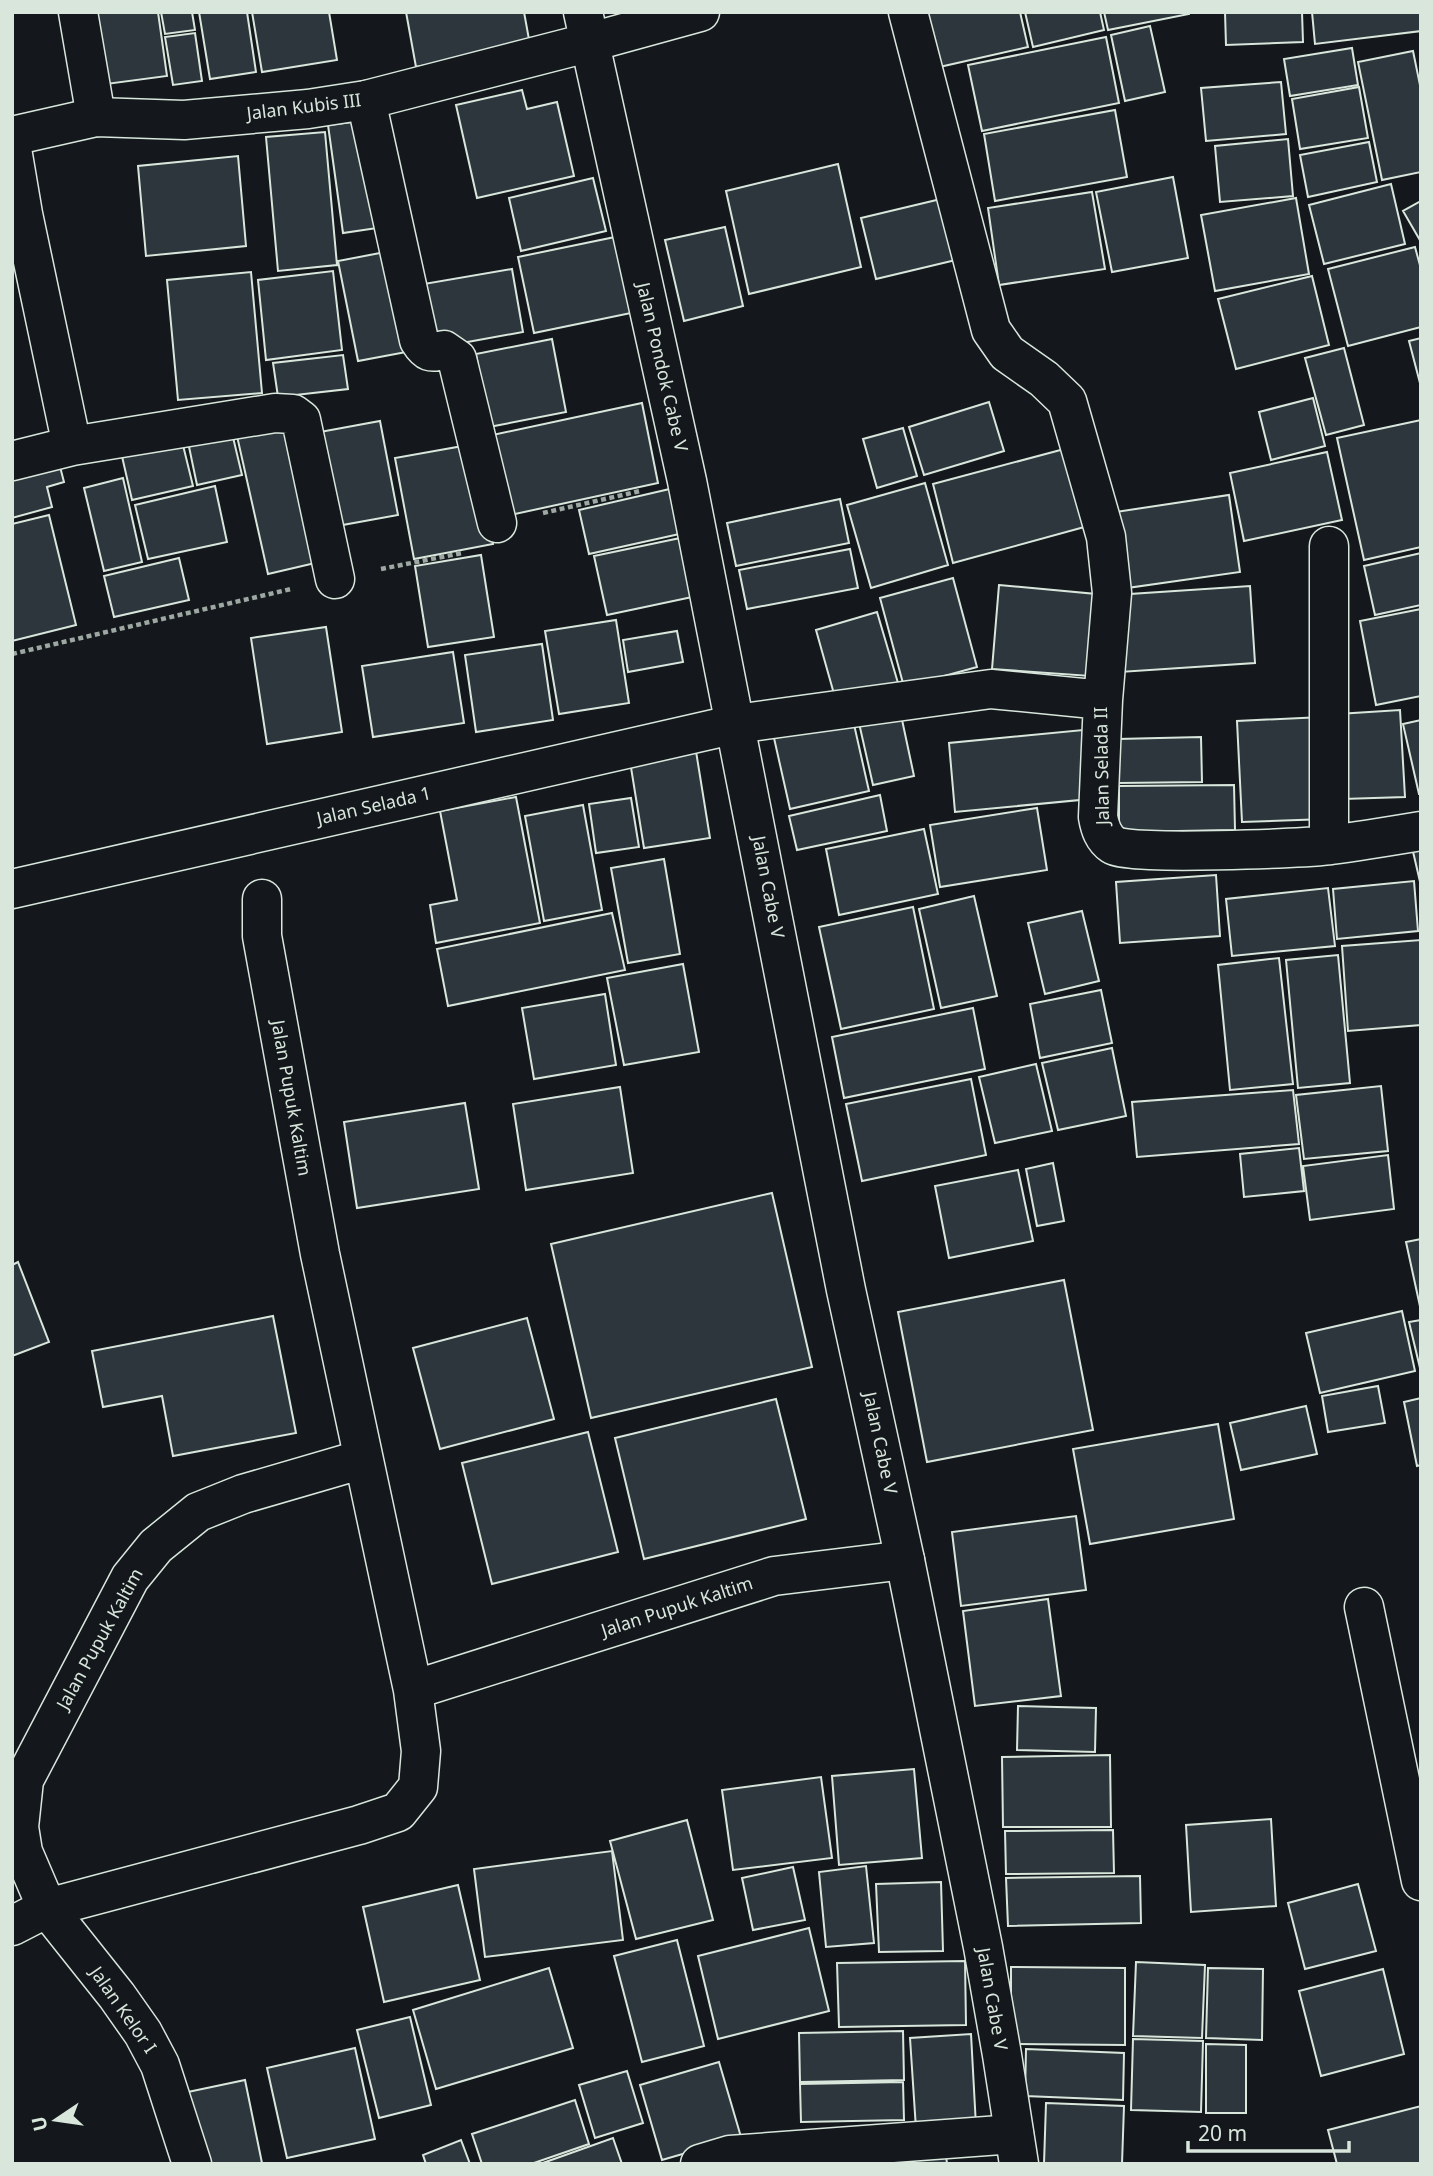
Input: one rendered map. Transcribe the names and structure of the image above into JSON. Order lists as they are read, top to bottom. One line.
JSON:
{"streets":{"street":["Jalan Kubis III","Jalan Pondok Cabe V","Jalan Selada II","Jalan Selada 1","Jalan Cabe V","Jalan Pupuk Kaltim","Jalan Kelor I"]},"crossings":[["Jalan Kubis III","Jalan Pondok Cabe V"],["Jalan Pondok Cabe V","Jalan Selada II"],["Jalan Pondok Cabe V","Jalan Selada 1"],["Jalan Pondok Cabe V","Jalan Cabe V"],["Jalan Selada II","Jalan Selada 1"],["Jalan Selada II","Jalan Cabe V"],["Jalan Selada 1","Jalan Cabe V"],["Jalan Cabe V","Jalan Pupuk Kaltim"],["Jalan Pupuk Kaltim","Jalan Kelor I"]],"scale_bar":"20 m","north":"left"}
